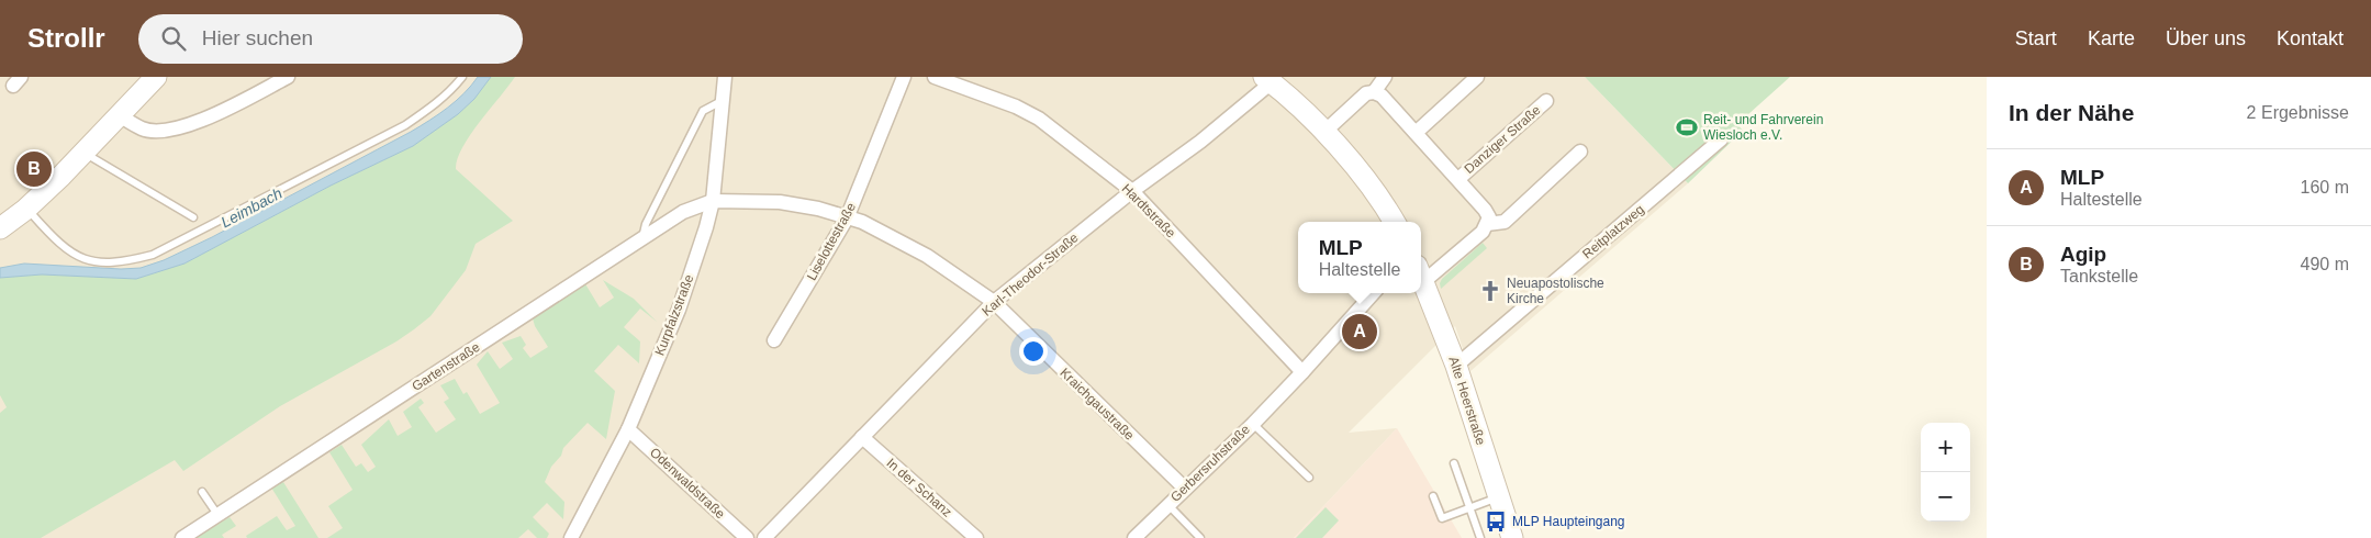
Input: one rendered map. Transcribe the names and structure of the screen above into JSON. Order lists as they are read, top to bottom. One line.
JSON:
{"streets":{"street":["Danziger Straße","Hardtstraße","Reitplatzweg","Liselottestraße","Karl-Theodor-Straße","Kurpfalzstraße","Gartenstraße","Alte Heerstraße","Kraichgaustraße","Gerbersruhstraße","Odenwaldstraße","In der Schanz"]},"crossings":[["Hardtstraße","Karl-Theodor-Straße"],["Hardtstraße","Gerbersruhstraße"],["Reitplatzweg","Alte Heerstraße"],["Liselottestraße","Kraichgaustraße"],["Karl-Theodor-Straße","Kraichgaustraße"],["Karl-Theodor-Straße","In der Schanz"],["Kurpfalzstraße","Gartenstraße"],["Kurpfalzstraße","Kraichgaustraße"],["Kurpfalzstraße","Odenwaldstraße"],["Gartenstraße","Kraichgaustraße"],["Kraichgaustraße","Gerbersruhstraße"]],"water":["Leimbach"],"places":{"sports":["Reit- und Fahrverein Wiesloch e.V."],"church":["Neuapostolische Kirche"],"bus stop":["MLP Haupteingang"]},"page":{"header":"Strollr","search":"Hier suchen","nav":["Start","Karte","Über uns","Kontakt"],"heading":["In der Nähe","2 Ergebnisse"],"list":[{"mark":"A","name":"MLP","note":"Haltestelle","value":"160 m"},{"mark":"B","name":"Agip","note":"Tankstelle","value":"490 m"}],"pins":["B","A"],"popup":["MLP","Haltestelle"],"map_buttons":["+","−"]}}
